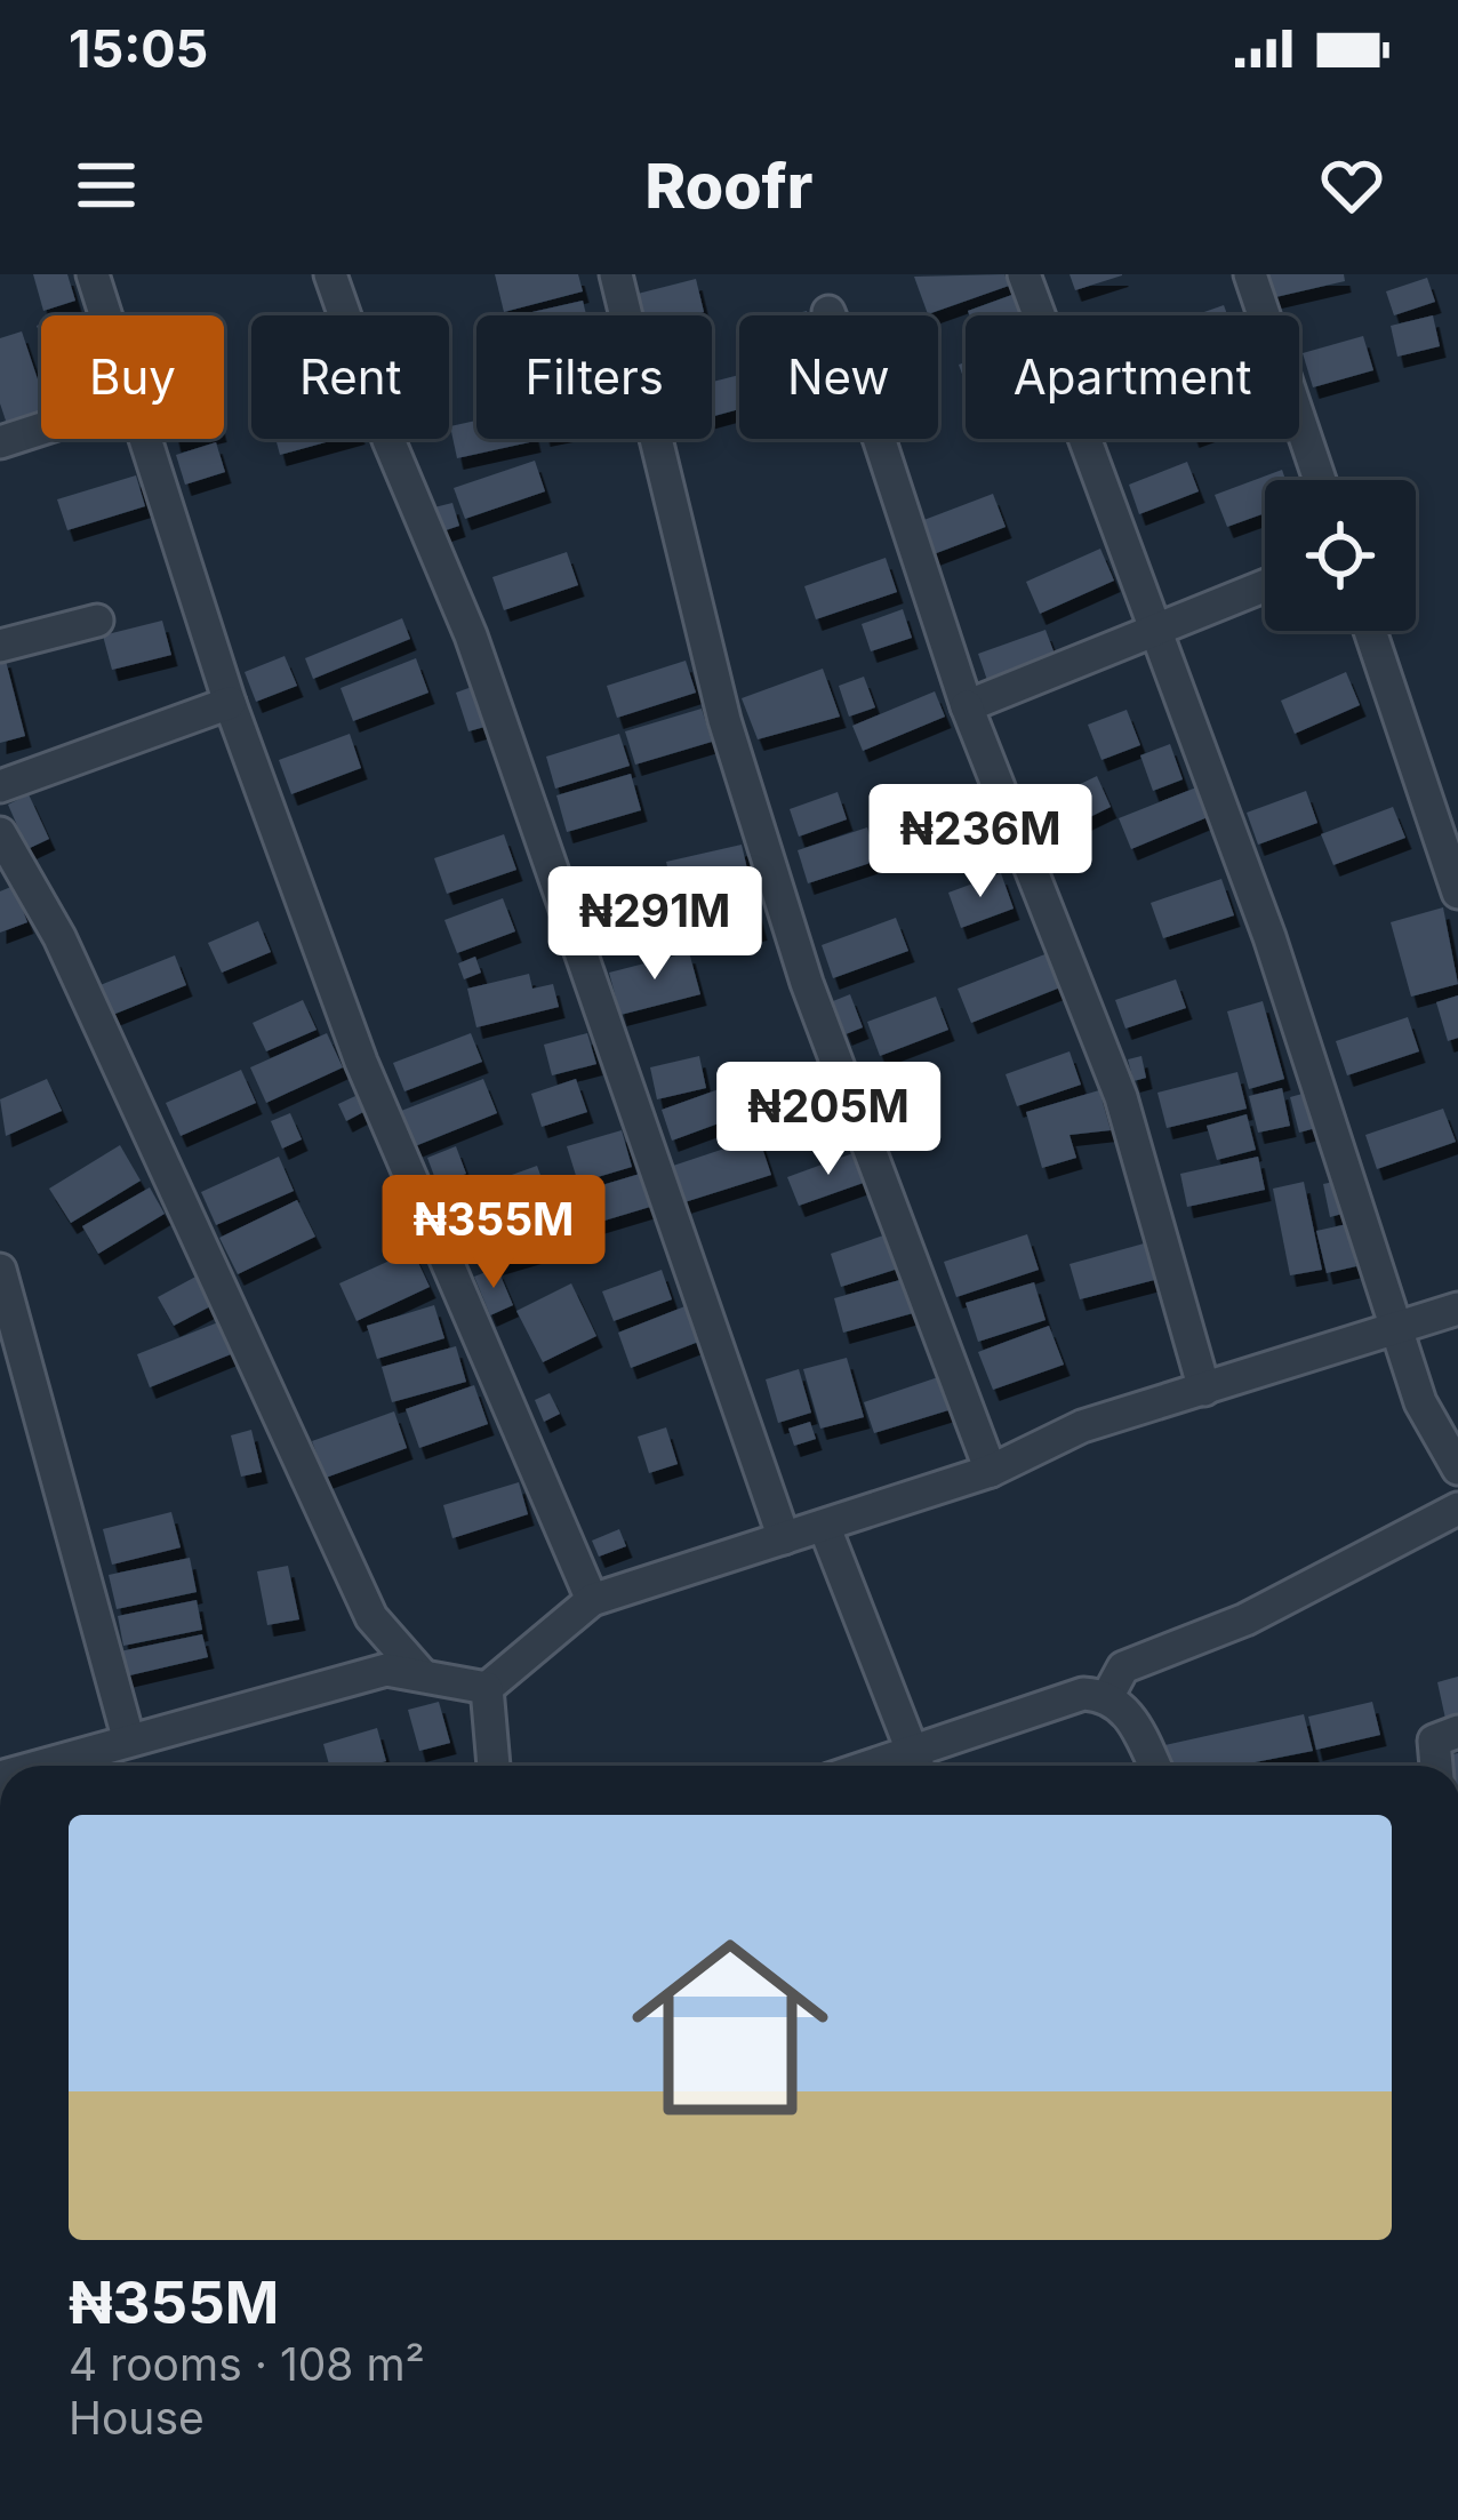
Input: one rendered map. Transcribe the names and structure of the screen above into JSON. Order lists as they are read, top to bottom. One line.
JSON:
{"page":{"status":"15:05","header":"Roofr","chip":["Buy","Rent","Filters","New","Apartment"],"price":["₦236M","₦291M","₦205M","₦355M"],"list":[{"name":"₦355M","note":"4 rooms · 108 m² · House"}]}}
